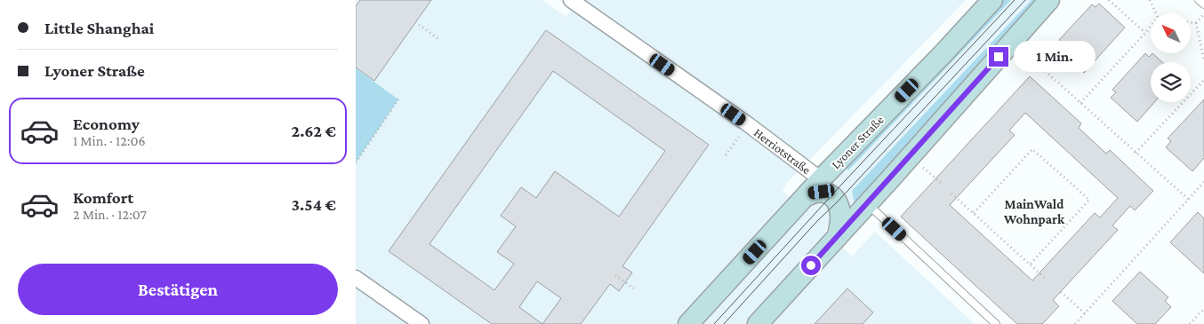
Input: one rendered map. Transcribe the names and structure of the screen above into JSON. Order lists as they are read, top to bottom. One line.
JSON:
{"streets":{"main road":["Lyoner Straße"],"street":["Herriotstraße"]},"crossings":[["Lyoner Straße","Herriotstraße"]],"districts":["MainWald Wohnpark"],"north":"top left","page":{"banner":["Little Shanghai","Lyoner Straße"],"bubble":"1 Min.","list":[{"name":"Economy","note":"1 Min. · 12:06","value":"2.62 €"},{"name":"Komfort","note":"2 Min. · 12:07","value":"3.54 €"}],"buttons":"Bestätigen"}}
